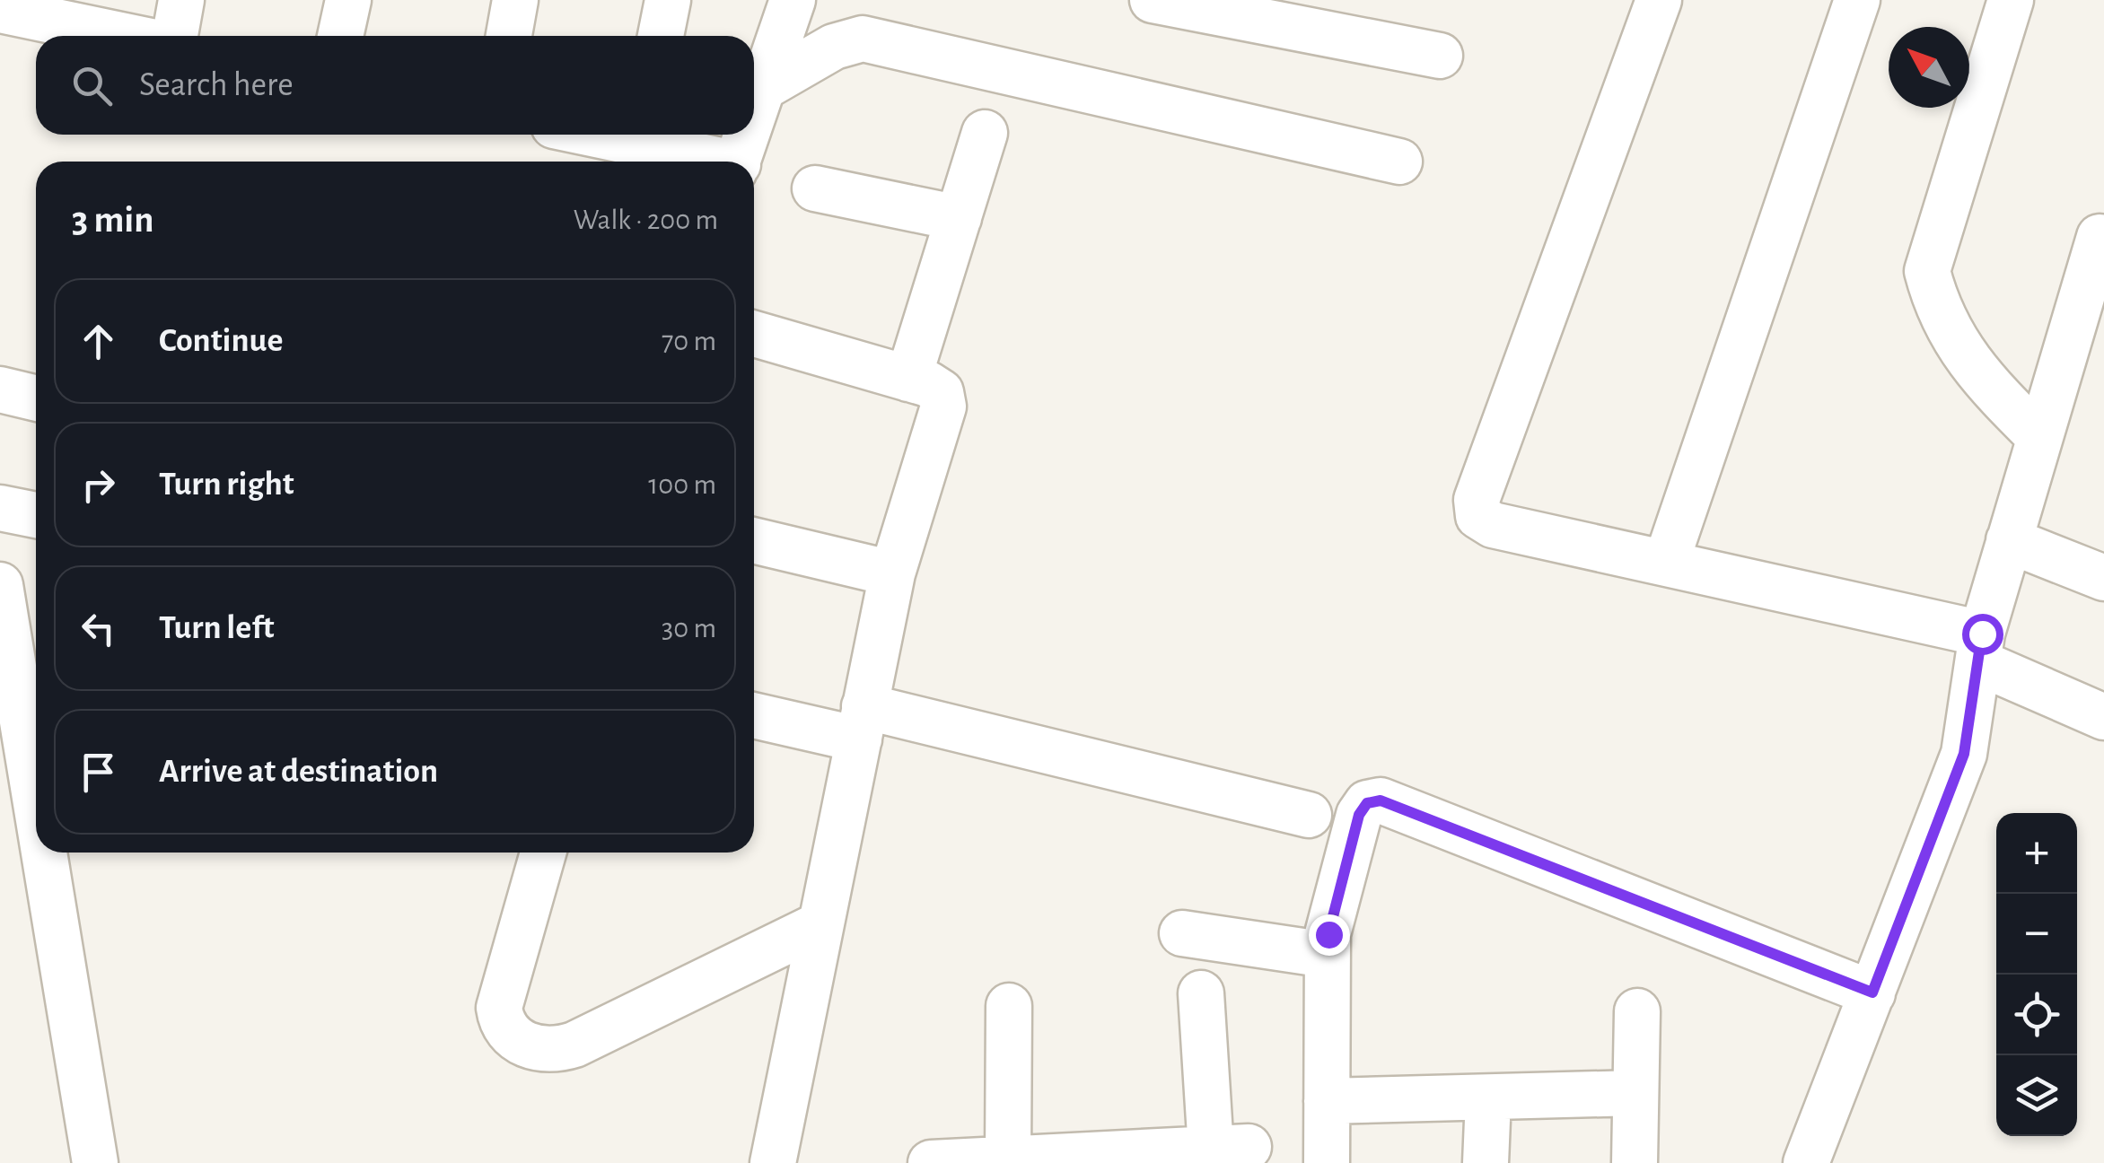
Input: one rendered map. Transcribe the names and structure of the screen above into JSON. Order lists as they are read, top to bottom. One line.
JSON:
{"north":"top left","page":{"search":"Search here","heading":["3 min","Walk · 200 m"],"list":[["Continue","70 m"],["Turn right","100 m"],["Turn left","30 m"],"Arrive at destination"],"map_buttons":["+","−"]}}
